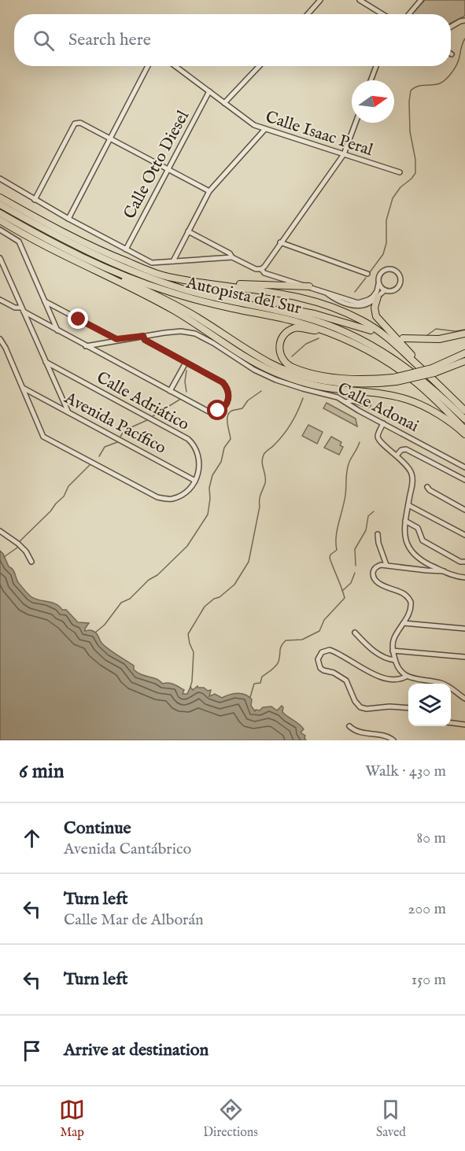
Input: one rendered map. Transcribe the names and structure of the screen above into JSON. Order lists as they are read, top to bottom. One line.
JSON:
{"streets":{"highway":["Autopista del Sur"],"street":["Calle Isaac Peral","Calle Otto Diesel","Calle Adriático","Calle Adonai","Avenida Pacífico"]},"crossings":[["Calle Isaac Peral","Calle Otto Diesel"],["Calle Adriático","Avenida Pacífico"]],"north":"right","page":{"search":"Search here","heading":["6 min","Walk · 430 m"],"list":[["Continue","Avenida Cantábrico","80 m"],["Turn left","Calle Mar de Alborán","200 m"],["Turn left","150 m"],"Arrive at destination"],"nav":["Map","Directions","Saved"]}}
